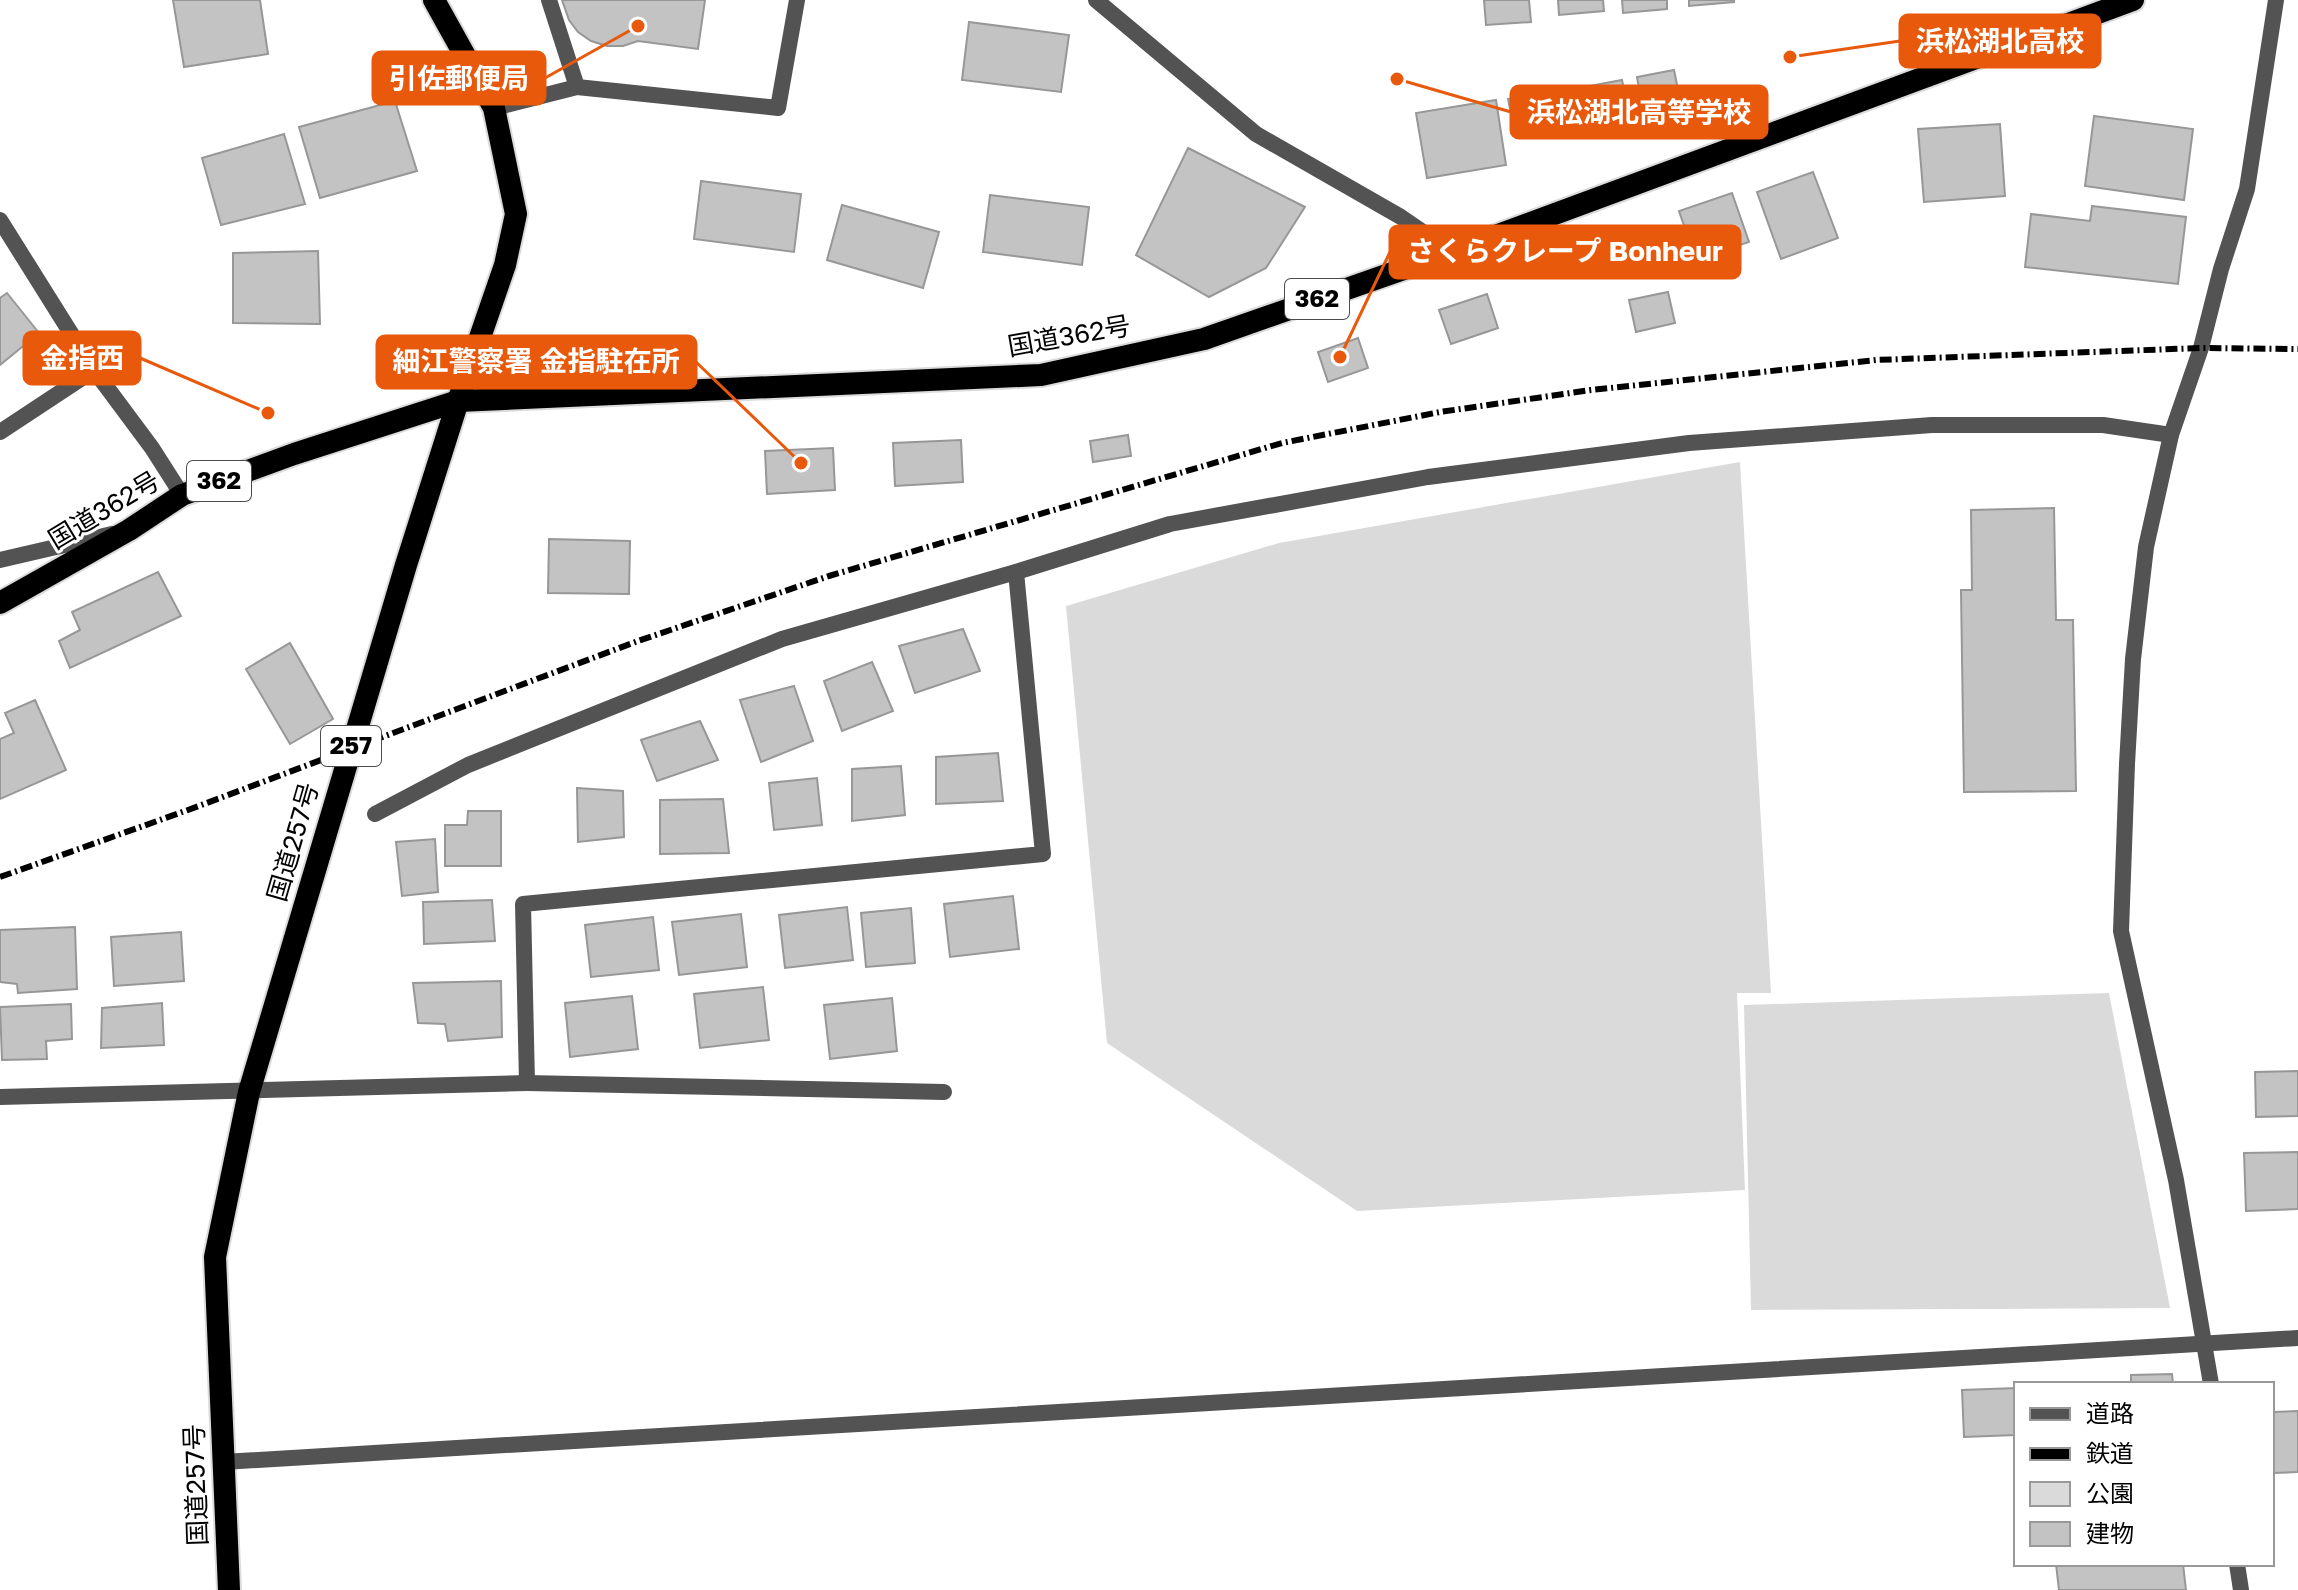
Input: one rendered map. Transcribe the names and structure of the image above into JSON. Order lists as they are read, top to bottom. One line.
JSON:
{"streets":{"highway":["362","国道362号","257","国道257号"]},"crossings":[["国道362号","国道257号"]],"places":["引佐郵便局","浜松湖北高校","浜松湖北高等学校","さくらクレープ Bonheur","金指西","細江警察署 金指駐在所"],"legend":["道路","鉄道","公園","建物"]}
